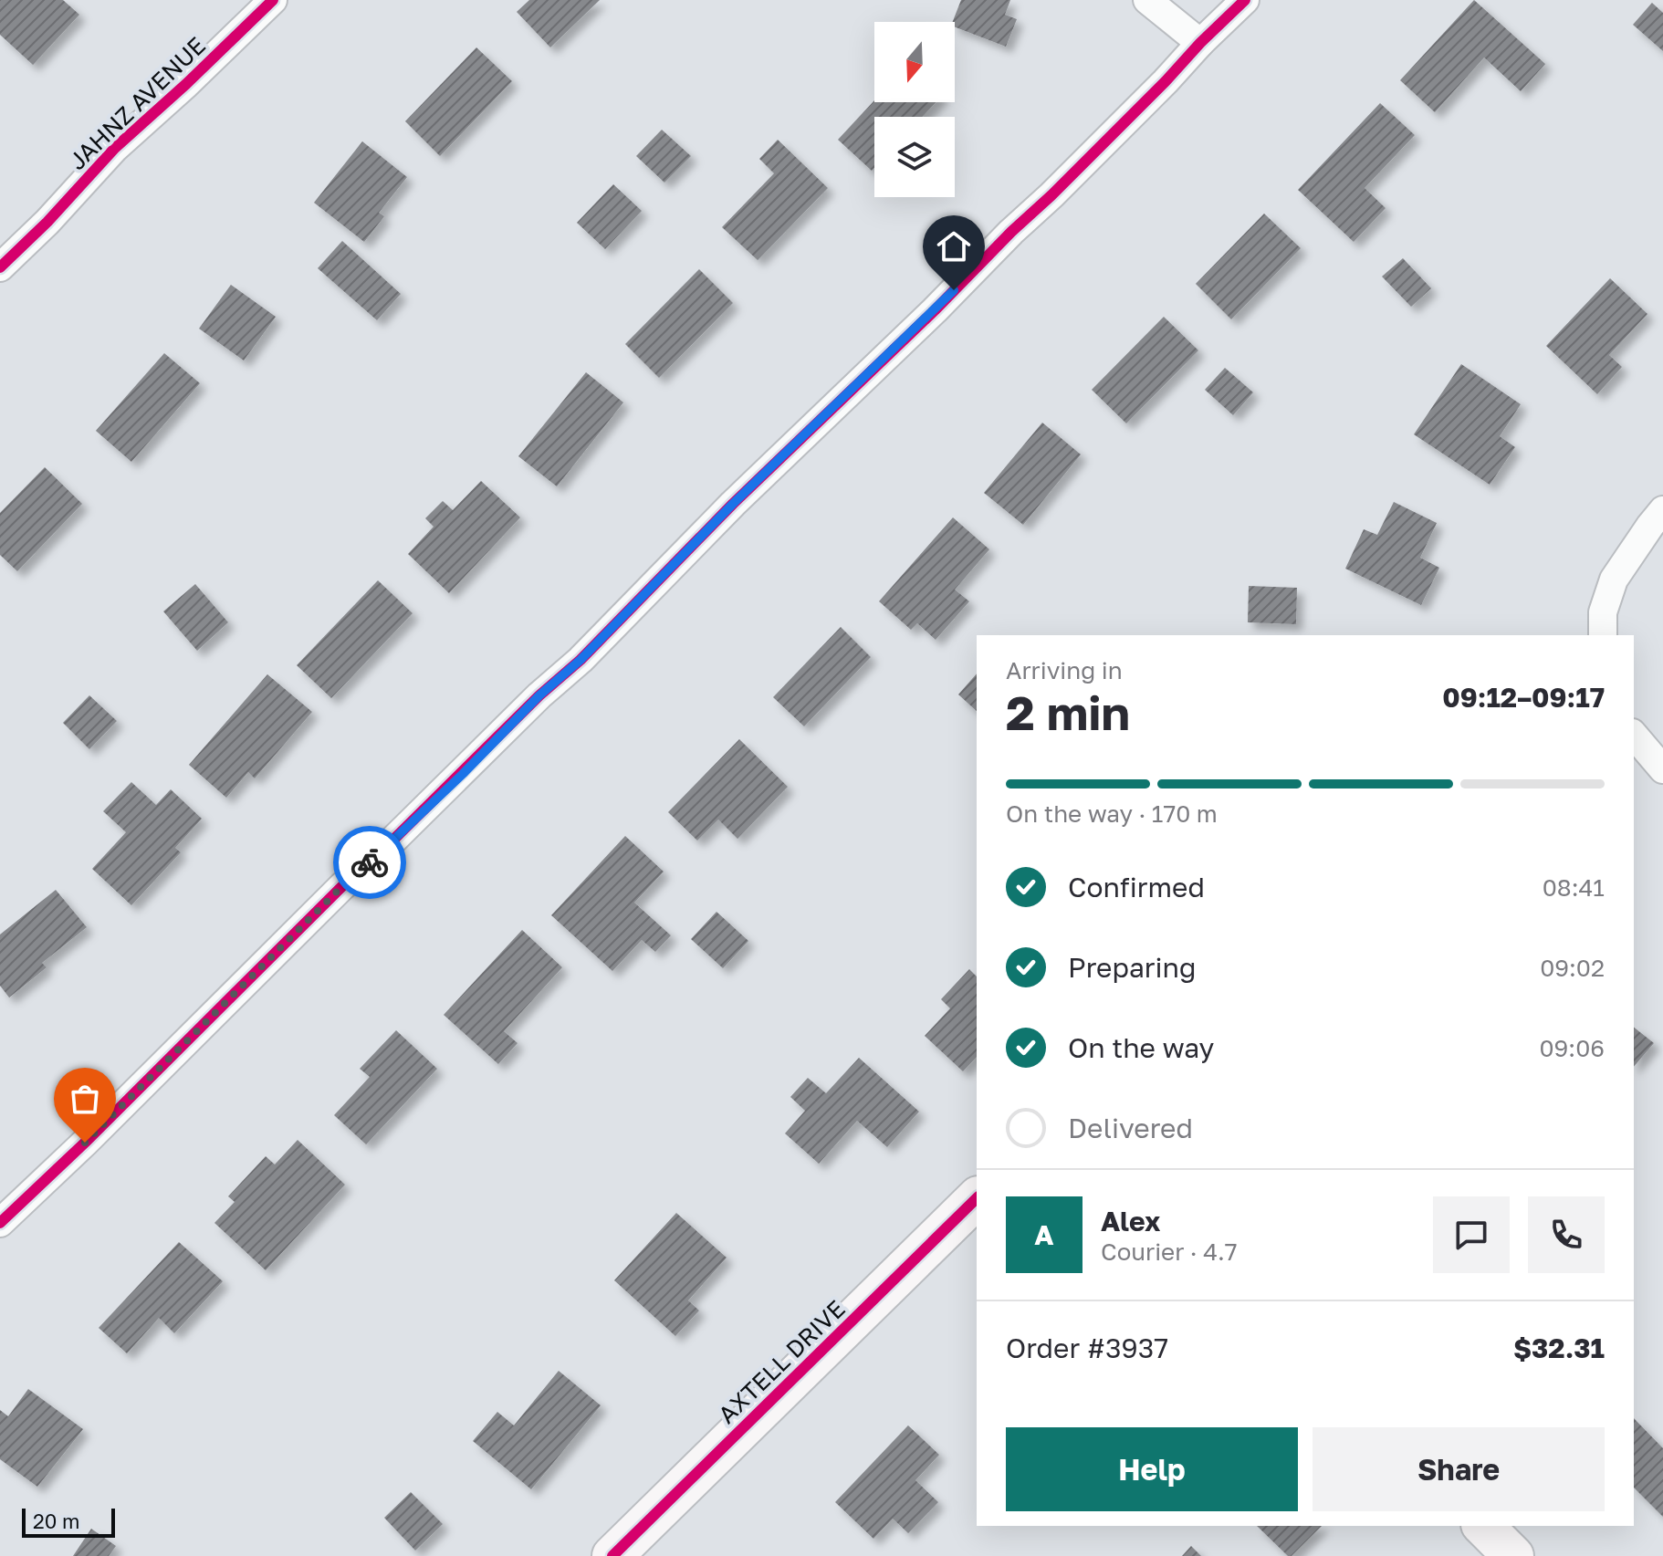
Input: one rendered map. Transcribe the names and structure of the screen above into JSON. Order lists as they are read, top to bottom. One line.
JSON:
{"streets":{"street":["JAHNZ AVENUE","AXTELL DRIVE"]},"scale_bar":"20 m","north":"bottom","page":{"heading":["2 min","Arriving in","09:12–09:17"],"panel":["Alex","Courier · 4.7","Order #3937","$32.31"],"bar":"On the way · 170 m","list":[["Confirmed","08:41"],["Preparing","09:02"],["On the way","09:06"],"Delivered"],"round":"A","buttons":["Help","Share"],"scale":"20 m"}}
